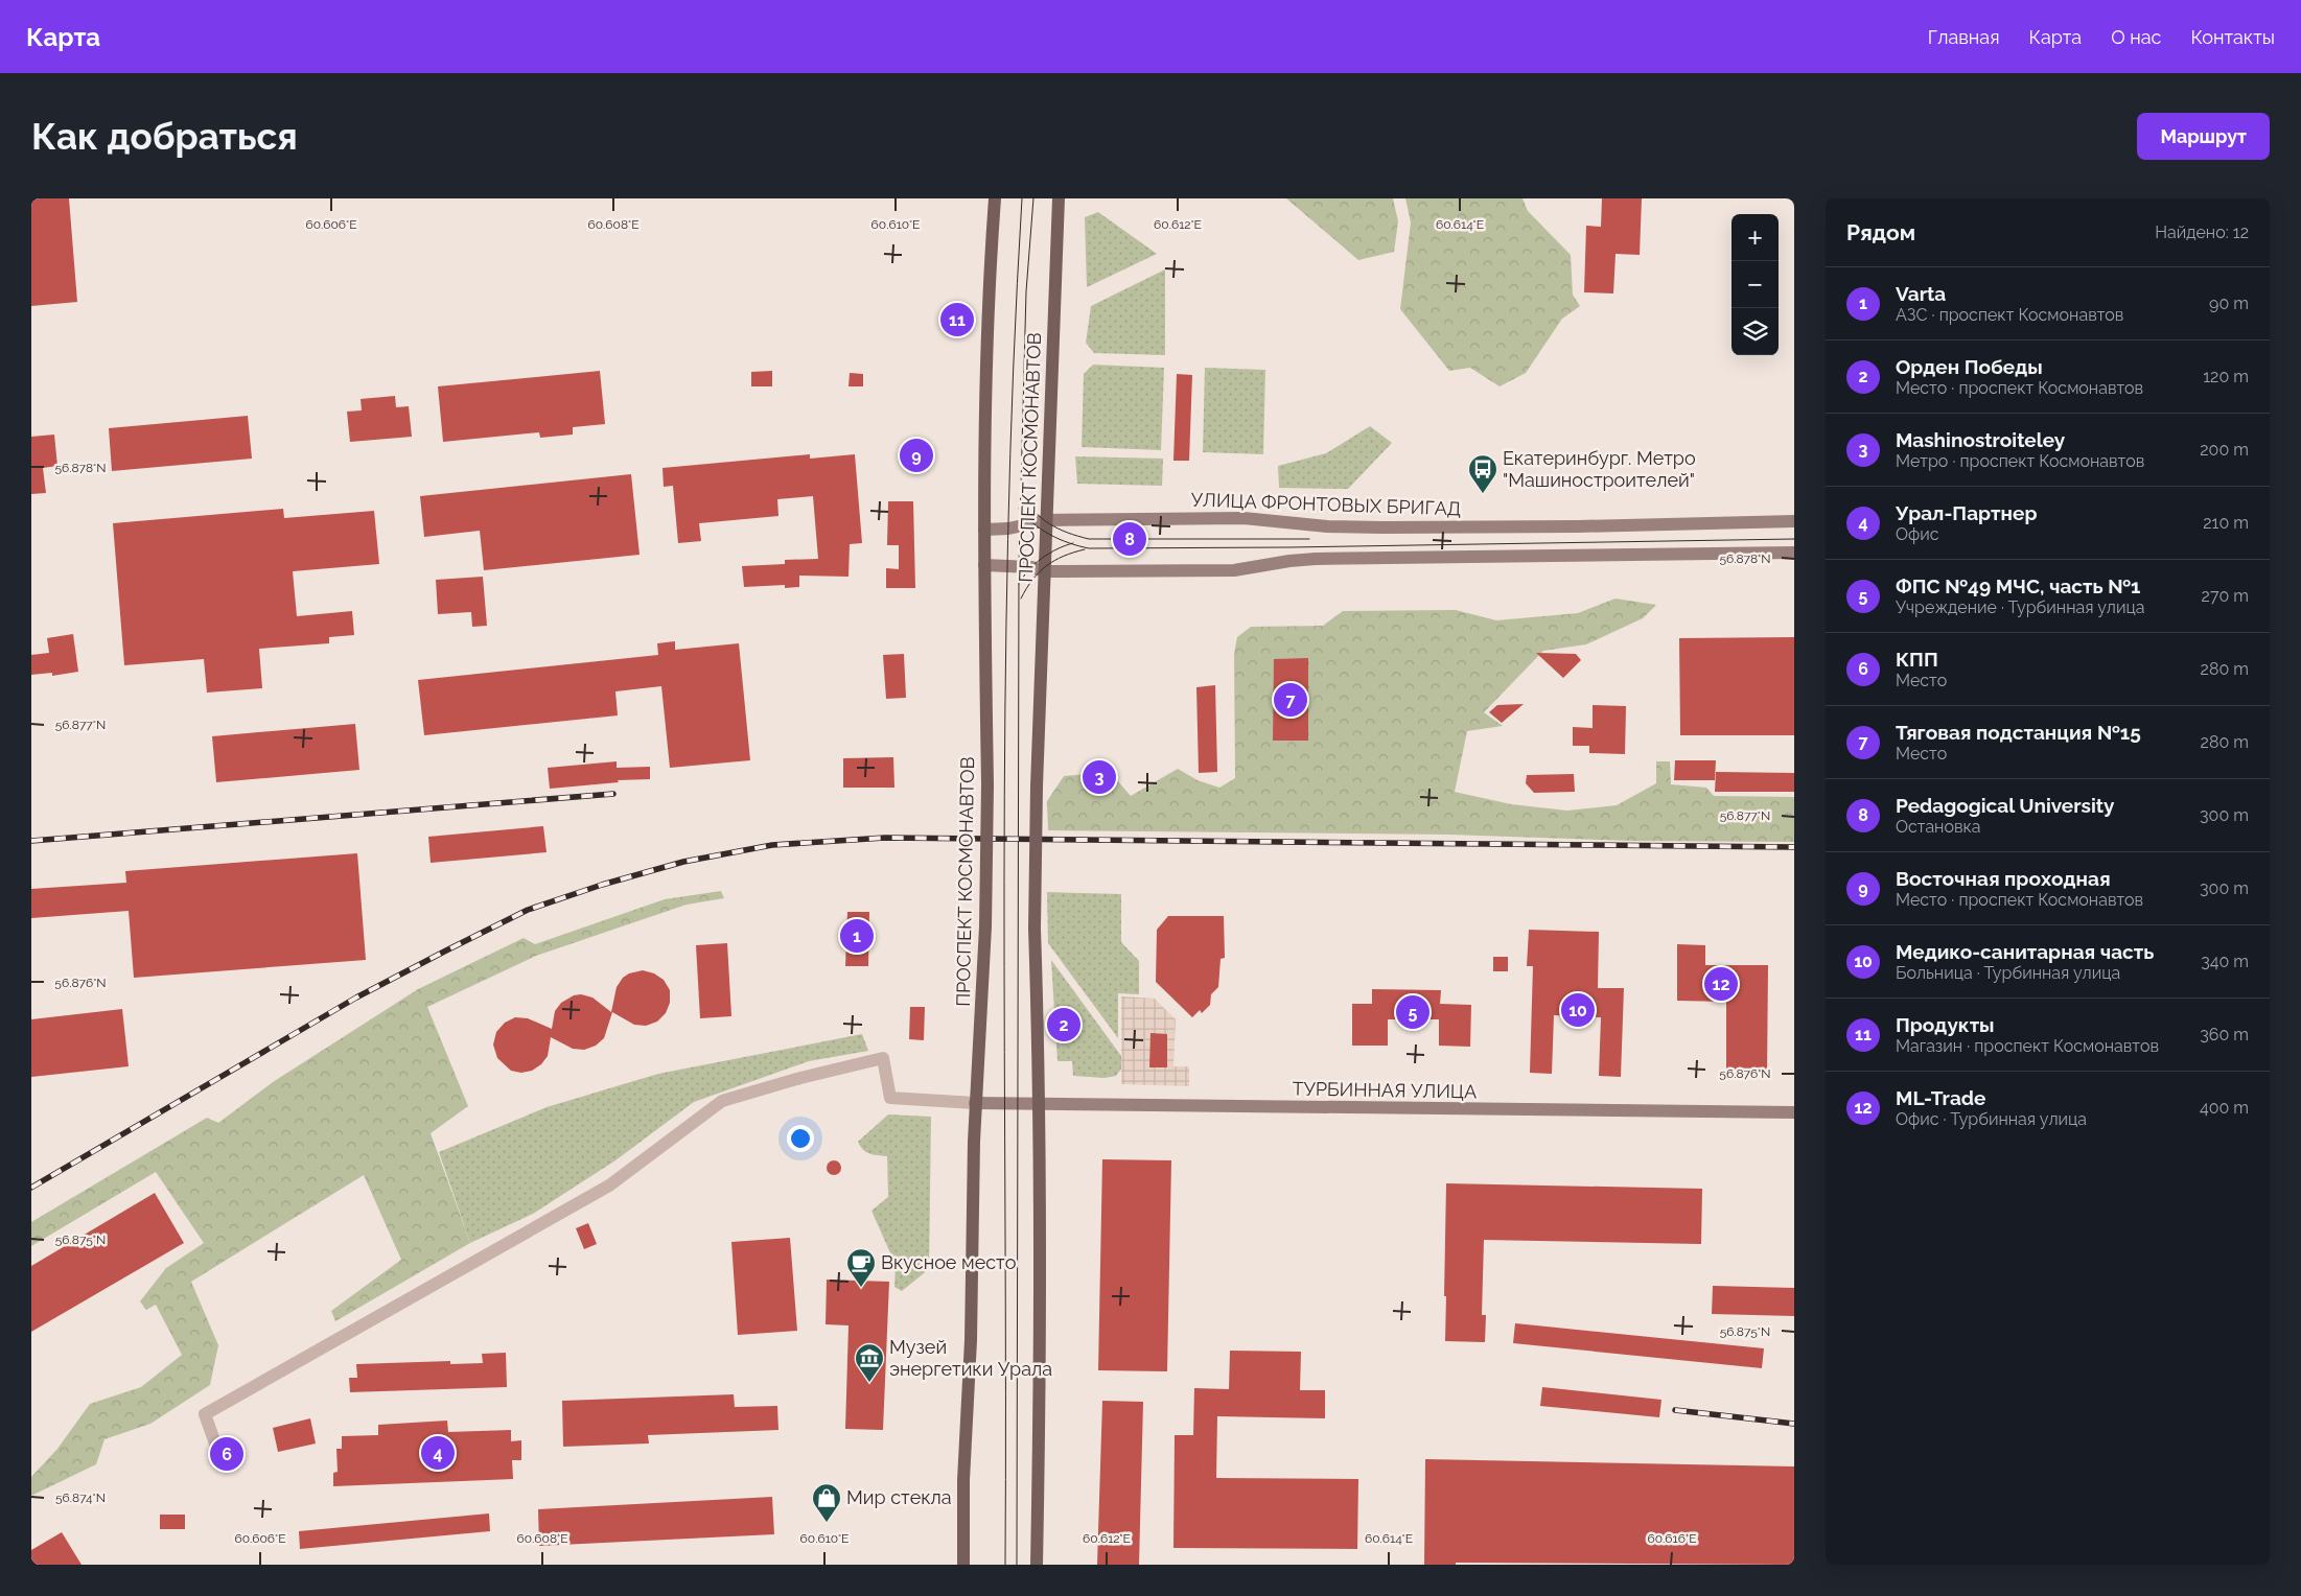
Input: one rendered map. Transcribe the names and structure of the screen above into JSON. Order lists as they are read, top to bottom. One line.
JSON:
{"streets":{"main road":["ПРОСПЕКТ КОСМОНАВТОВ","УЛИЦА ФРОНТОВЫХ БРИГАД","ТУРБИННАЯ УЛИЦА"]},"crossings":[["ПРОСПЕКТ КОСМОНАВТОВ","УЛИЦА ФРОНТОВЫХ БРИГАД"],["ПРОСПЕКТ КОСМОНАВТОВ","ТУРБИННАЯ УЛИЦА"]],"places":{"bus stop":["Екатеринбург. Метро \"Машиностроителей\""],"cafe":["Вкусное место"],"museum":["Музей энергетики Урала"],"shop":["Мир стекла"]},"page":{"header":"Карта","nav":["Главная","Карта","О нас","Контакты"],"buttons":"Маршрут","title":"Как добраться","heading":["Рядом","Найдено: 12"],"map_buttons":["+","−"],"list":[{"mark":"1","name":"Varta","note":"АЗС · проспект Космонавтов","value":"90 m"},{"mark":"2","name":"Орден Победы","note":"Место · проспект Космонавтов","value":"120 m"},{"mark":"3","name":"Mashinostroiteley","note":"Метро · проспект Космонавтов","value":"200 m"},{"mark":"4","name":"Урал-Партнер","note":"Офис","value":"210 m"},{"mark":"5","name":"ФПС №49 МЧС, часть №1","note":"Учреждение · Турбинная улица","value":"270 m"},{"mark":"6","name":"КПП","note":"Место","value":"280 m"},{"mark":"7","name":"Тяговая подстанция №15","note":"Место","value":"280 m"},{"mark":"8","name":"Pedagogical University","note":"Остановка","value":"300 m"},{"mark":"9","name":"Восточная проходная","note":"Место · проспект Космонавтов","value":"300 m"},{"mark":"10","name":"Медико-санитарная часть","note":"Больница · Турбинная улица","value":"340 m"},{"mark":"11","name":"Продукты","note":"Магазин · проспект Космонавтов","value":"360 m"},{"mark":"12","name":"ML-Trade","note":"Офис · Турбинная улица","value":"400 m"}],"pins":["11","9","8","7","3","1","12","10","5","2","4","6"]},"coordinates":["60.610°E","60.606°E","60.608°E","60.612°E","60.614°E","56.878°N","56.877°N","56.876°N","56.875°N","56.874°N","60.616°E"]}
